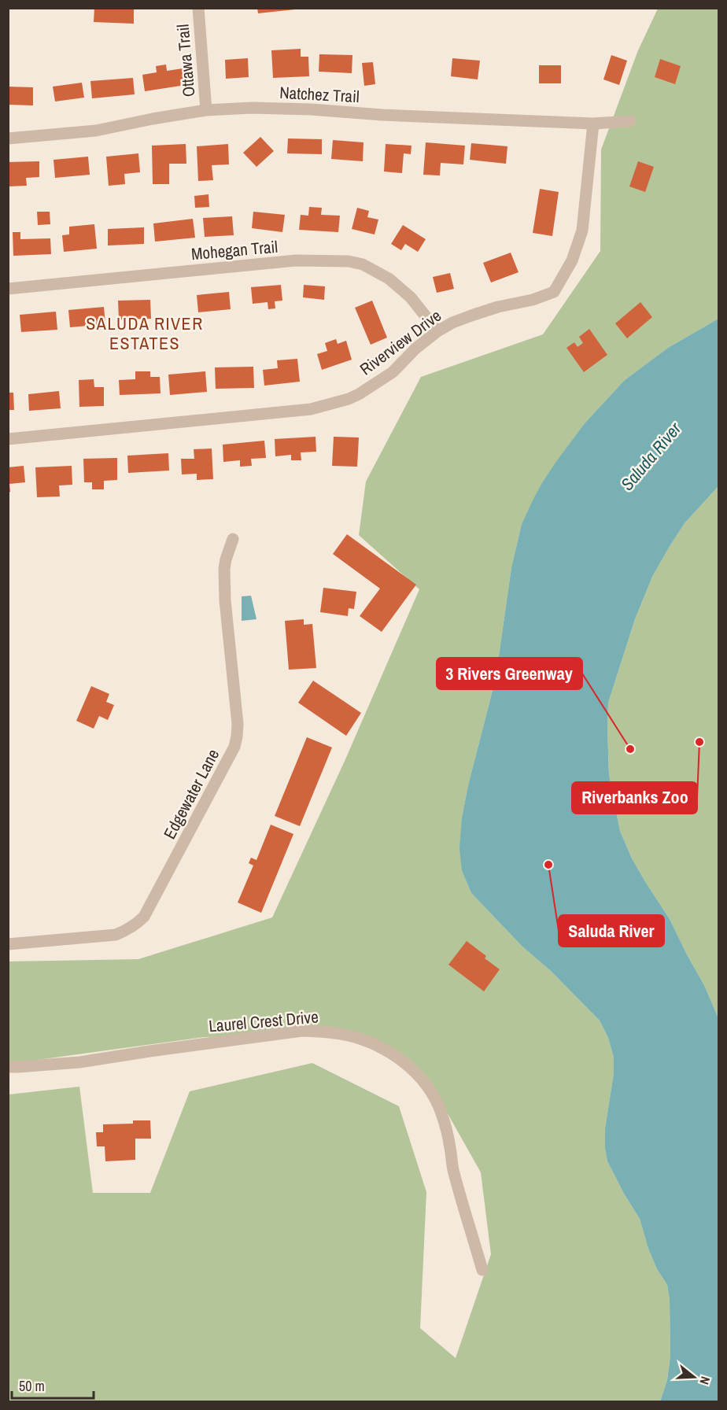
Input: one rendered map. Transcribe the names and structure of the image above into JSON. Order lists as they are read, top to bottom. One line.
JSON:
{"streets":{"street":["Ottawa Trail","Natchez Trail","Mohegan Trail","Riverview Drive","Edgewater Lane","Laurel Crest Drive"]},"crossings":[["Ottawa Trail","Natchez Trail"],["Natchez Trail","Riverview Drive"],["Mohegan Trail","Riverview Drive"]],"districts":["SALUDA RIVER ESTATES"],"water":["Saluda River"],"places":["Riverbanks Zoo","3 Rivers Greenway","Saluda River"],"scale_bar":"50 m","north":"right"}
